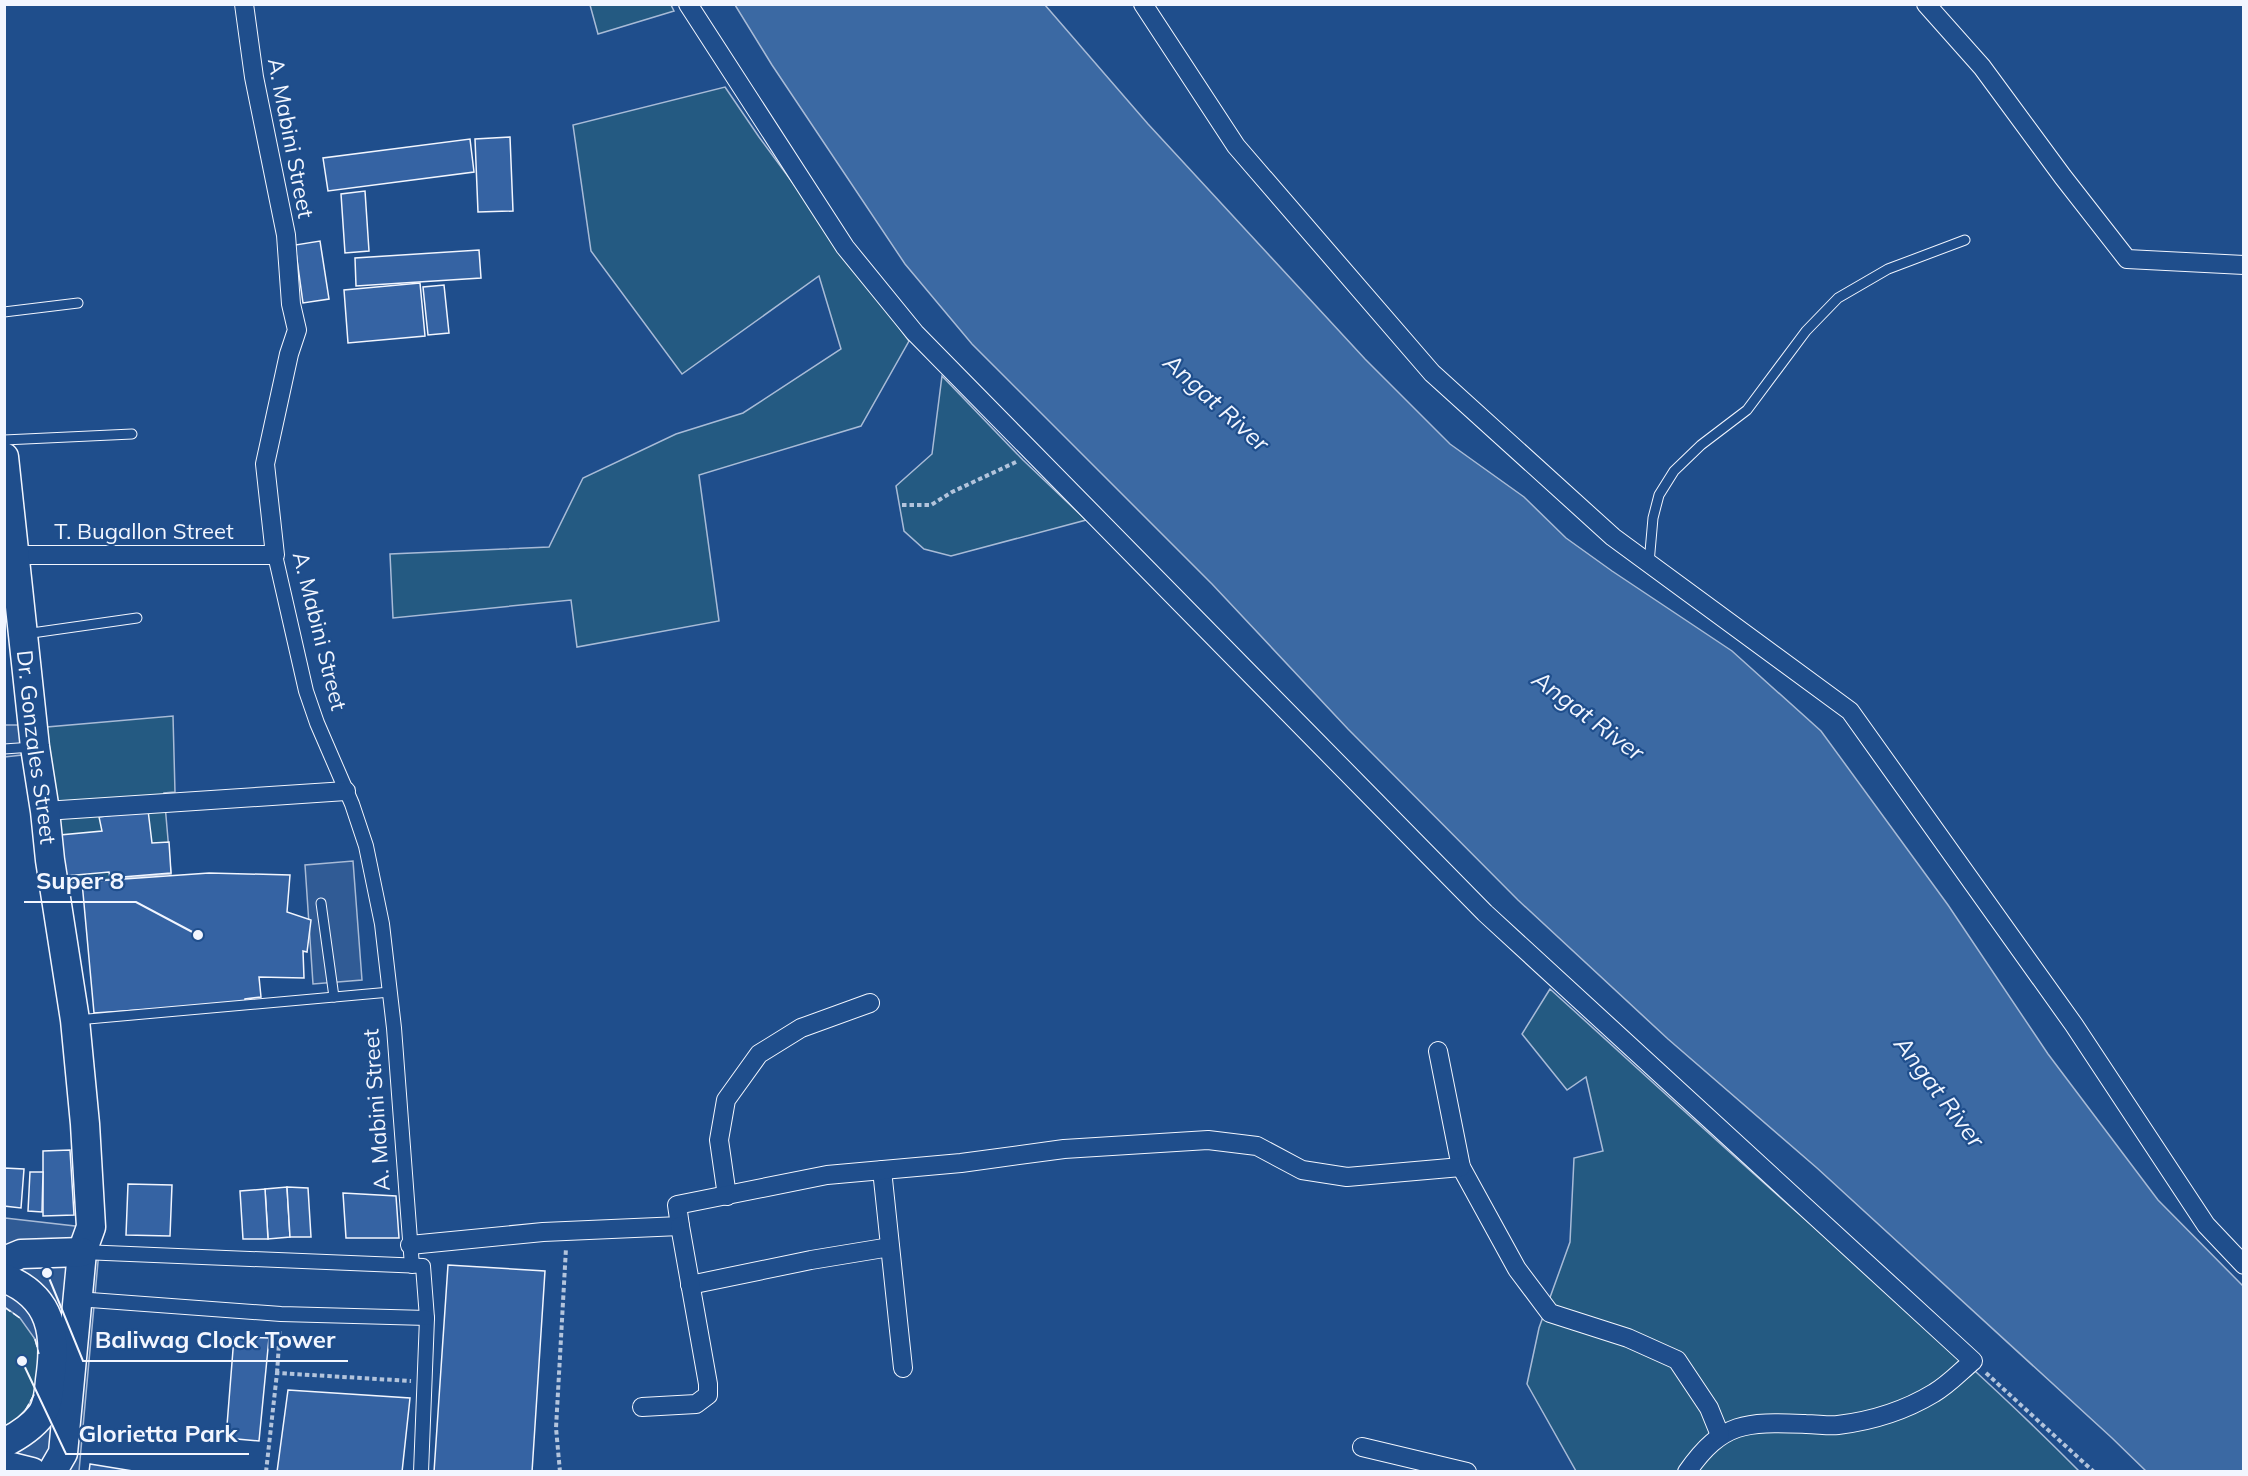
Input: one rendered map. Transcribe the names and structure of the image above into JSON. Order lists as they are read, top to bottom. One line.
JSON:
{"streets":{"main road":["Dr. Gonzales Street"],"street":["A. Mabini Street","T. Bugallon Street"]},"crossings":[["A. Mabini Street","T. Bugallon Street"],["T. Bugallon Street","Dr. Gonzales Street"]],"water":["Angat River"],"places":["Super 8","Baliwag Clock Tower","Glorietta Park"]}
